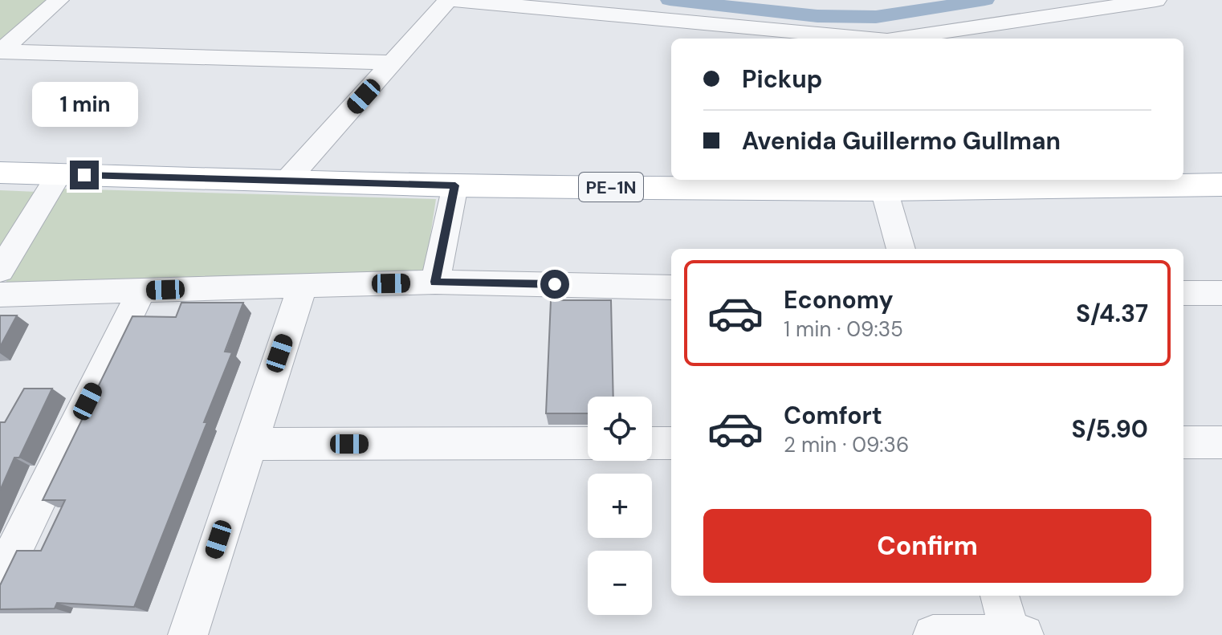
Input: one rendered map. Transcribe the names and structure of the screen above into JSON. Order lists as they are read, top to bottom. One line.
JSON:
{"streets":{"main road":["PE-1N"]},"page":{"banner":["Pickup","Avenida Guillermo Gullman"],"bubble":"1 min","list":[{"name":"Economy","note":"1 min · 09:35","value":"S/4.37"},{"name":"Comfort","note":"2 min · 09:36","value":"S/5.90"}],"map_buttons":["+","−"],"buttons":"Confirm"}}
